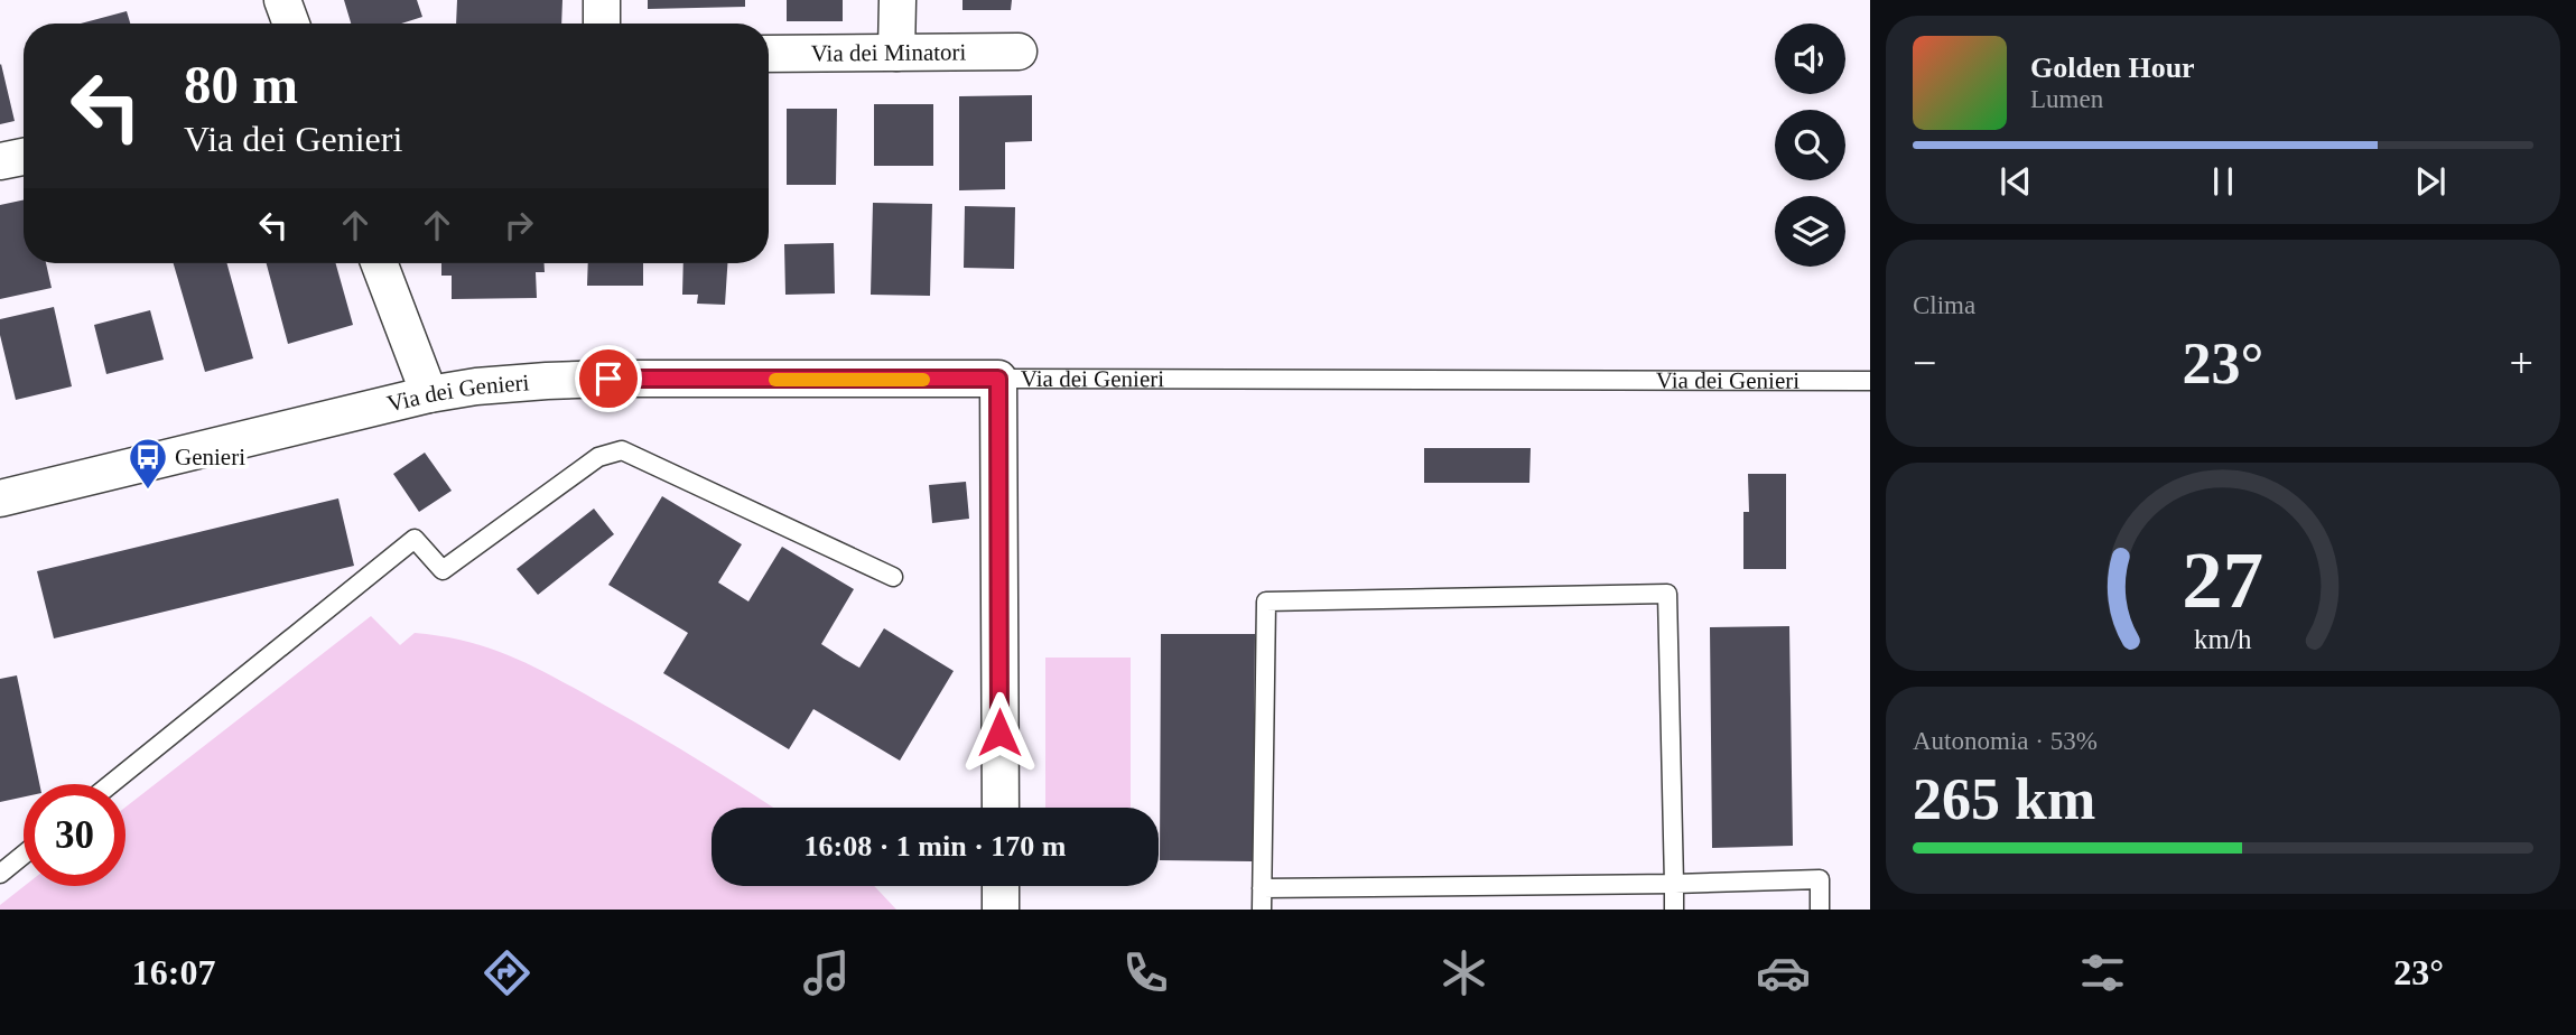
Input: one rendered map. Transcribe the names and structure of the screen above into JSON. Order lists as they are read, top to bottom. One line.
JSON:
{"streets":{"street":["Via dei Minatori","Via dei Genieri"]},"places":{"bus stop":["Genieri"]},"page":{"turn":["80 m","Via dei Genieri"],"song":["Golden Hour","Lumen"],"tile":["Clima",["Autonomia · 53%","265 km"]],"heat":["−","23°","+"],"limit":"30","trip":"16:08 · 1 min · 170 m","tabs":["16:07","23°"],"gauge":["27","km/h"]}}
